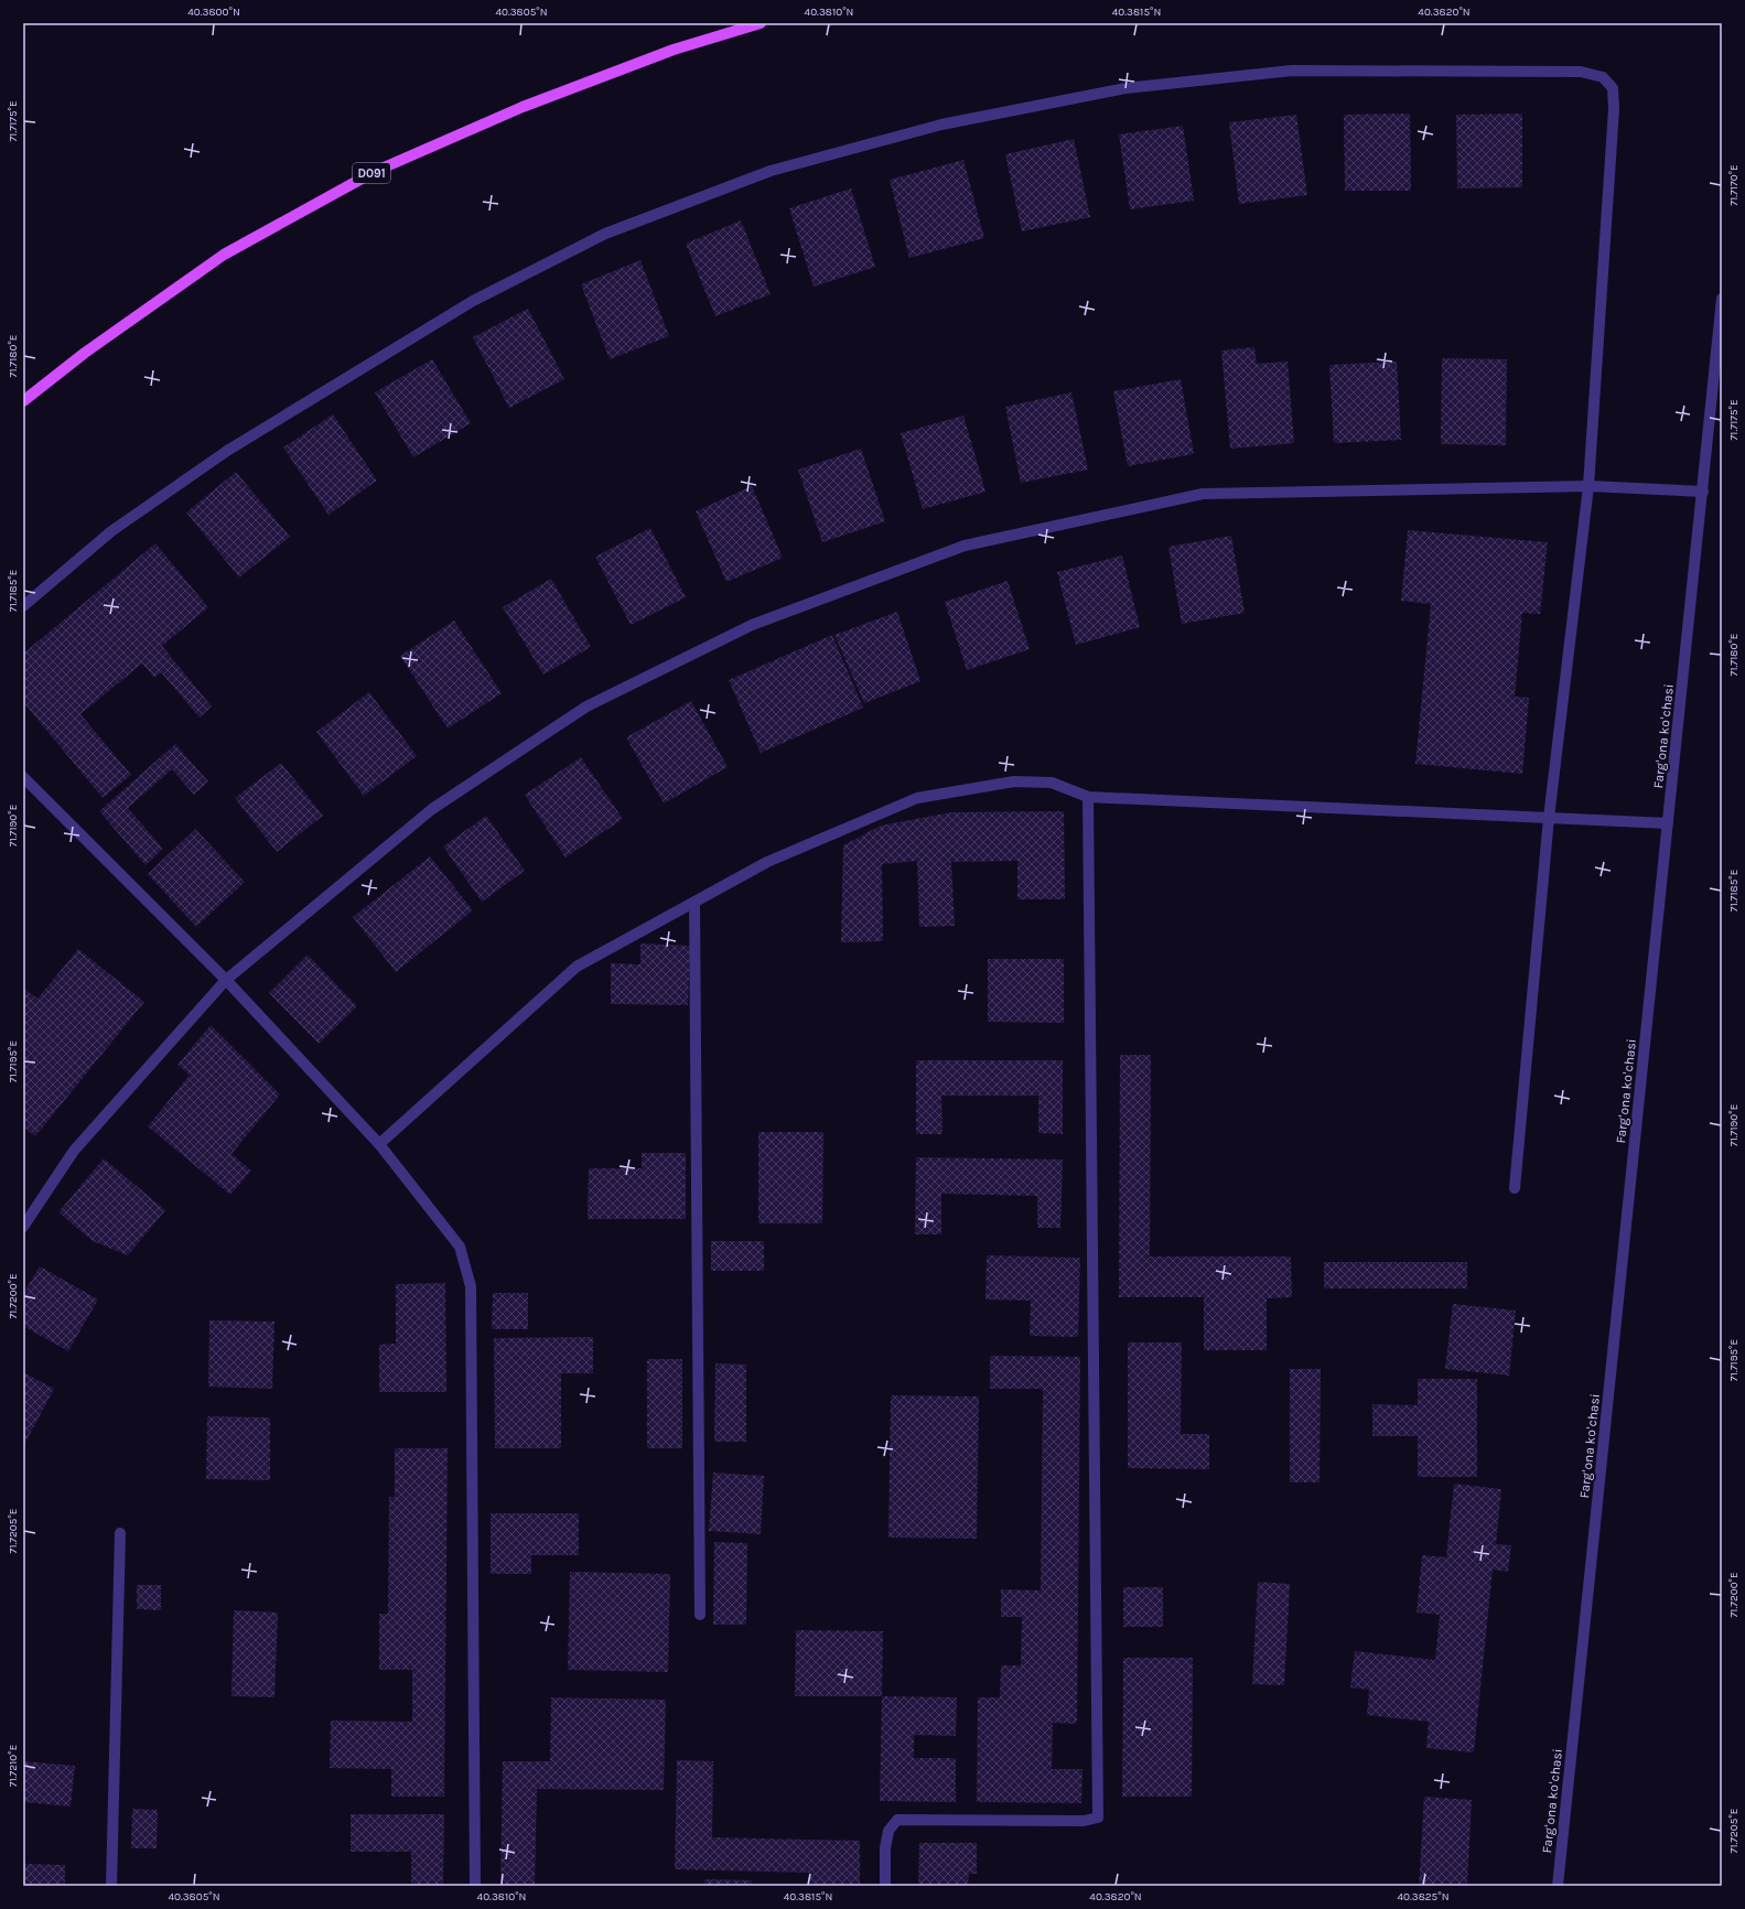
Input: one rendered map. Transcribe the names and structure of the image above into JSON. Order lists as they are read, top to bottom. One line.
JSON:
{"streets":{"main road":["D091"],"street":["Fargʻona koʻchasi"]},"coordinates":["40.3800°N","40.3805°N","40.3810°N","40.3815°N","40.3820°N","71.7175°E","71.7170°E","71.7180°E","71.7185°E","71.7190°E","71.7195°E","71.7200°E","71.7205°E","71.7210°E","40.3825°N"]}
